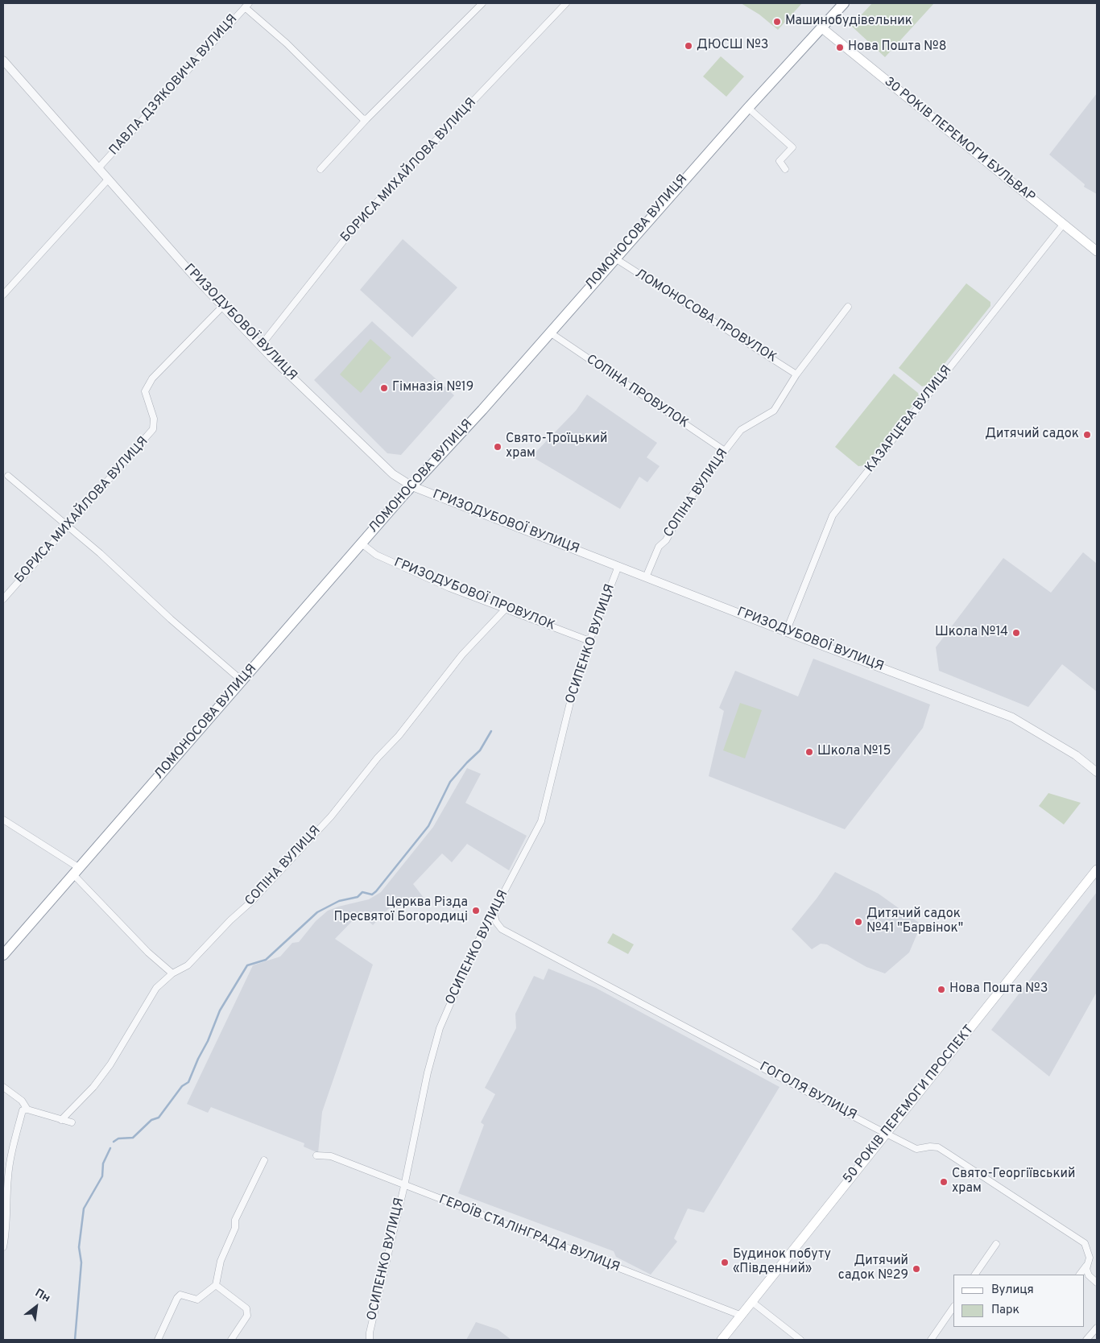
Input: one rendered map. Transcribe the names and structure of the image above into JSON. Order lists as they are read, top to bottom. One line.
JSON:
{"streets":{"highway":["ЛОМОНОСОВА ВУЛИЦЯ"],"main road":["30 РОКІВ ПЕРЕМОГИ БУЛЬВАР","50 РОКІВ ПЕРЕМОГИ ПРОСПЕКТ"],"street":["ПАВЛА ДЗЯКОВИЧА ВУЛИЦЯ","БОРИСА МИХАЙЛОВА ВУЛИЦЯ","ЛОМОНОСОВА ПРОВУЛОК","ГРИЗОДУБОВОЇ ВУЛИЦЯ","СОПІНА ПРОВУЛОК","КАЗАРЦЕВА ВУЛИЦЯ","СОПІНА ВУЛИЦЯ","ГРИЗОДУБОВОЇ ПРОВУЛОК","ОСИПЕНКО ВУЛИЦЯ","ГОГОЛЯ ВУЛИЦЯ","ГЕРОЇВ СТАЛІНГРАДА ВУЛИЦЯ"]},"crossings":[["ПАВЛА ДЗЯКОВИЧА ВУЛИЦЯ","ГРИЗОДУБОВОЇ ВУЛИЦЯ"],["30 РОКІВ ПЕРЕМОГИ БУЛЬВАР","ЛОМОНОСОВА ВУЛИЦЯ"],["30 РОКІВ ПЕРЕМОГИ БУЛЬВАР","КАЗАРЦЕВА ВУЛИЦЯ"],["БОРИСА МИХАЙЛОВА ВУЛИЦЯ","ГРИЗОДУБОВОЇ ВУЛИЦЯ"],["ЛОМОНОСОВА ВУЛИЦЯ","ЛОМОНОСОВА ПРОВУЛОК"],["ЛОМОНОСОВА ВУЛИЦЯ","ГРИЗОДУБОВОЇ ВУЛИЦЯ"],["ЛОМОНОСОВА ВУЛИЦЯ","СОПІНА ПРОВУЛОК"],["ЛОМОНОСОВА ВУЛИЦЯ","ГРИЗОДУБОВОЇ ПРОВУЛОК"],["ЛОМОНОСОВА ПРОВУЛОК","СОПІНА ВУЛИЦЯ"],["ГРИЗОДУБОВОЇ ВУЛИЦЯ","КАЗАРЦЕВА ВУЛИЦЯ"],["ГРИЗОДУБОВОЇ ВУЛИЦЯ","СОПІНА ВУЛИЦЯ"],["ГРИЗОДУБОВОЇ ВУЛИЦЯ","ОСИПЕНКО ВУЛИЦЯ"],["СОПІНА ПРОВУЛОК","СОПІНА ВУЛИЦЯ"],["СОПІНА ВУЛИЦЯ","ГРИЗОДУБОВОЇ ПРОВУЛОК"],["ГРИЗОДУБОВОЇ ПРОВУЛОК","ОСИПЕНКО ВУЛИЦЯ"],["ОСИПЕНКО ВУЛИЦЯ","ГОГОЛЯ ВУЛИЦЯ"],["ОСИПЕНКО ВУЛИЦЯ","ГЕРОЇВ СТАЛІНГРАДА ВУЛИЦЯ"],["ГОГОЛЯ ВУЛИЦЯ","50 РОКІВ ПЕРЕМОГИ ПРОСПЕКТ"],["50 РОКІВ ПЕРЕМОГИ ПРОСПЕКТ","ГЕРОЇВ СТАЛІНГРАДА ВУЛИЦЯ"]],"places":["Машинобудівельник","ДЮСШ №3","Нова Пошта №8","Гімназія №19","Дитячий садок","Свято-Троїцький храм","Школа №14","Школа №15","Церква Різда Пресвятої Богородиці","Дитячий садок №41 \"Барвінок\"","Нова Пошта №3","Свято-Георгіївський храм","Будинок побуту «Південний»","Дитячий садок №29"],"legend":["Вулиця","Парк"],"north":"top right"}
